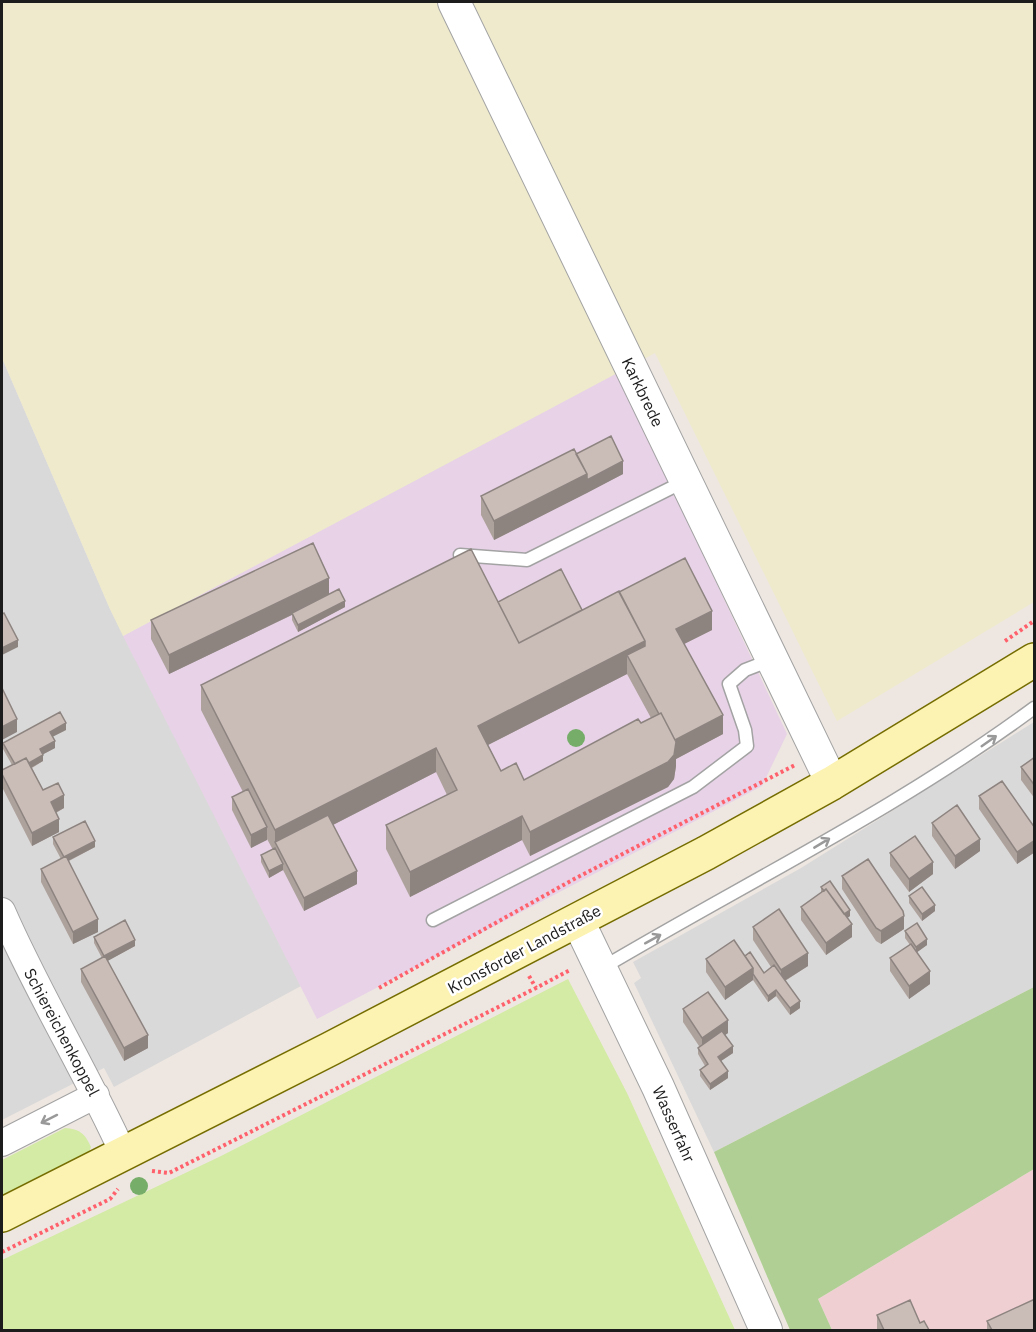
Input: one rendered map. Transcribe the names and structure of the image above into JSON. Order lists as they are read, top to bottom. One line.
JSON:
{"streets":{"main road":["Kronsforder Landstraße"],"street":["Karkbrede","Schiereichenkoppel","Wasserfahr"]},"crossings":[["Karkbrede","Kronsforder Landstraße"],["Kronsforder Landstraße","Schiereichenkoppel"],["Kronsforder Landstraße","Wasserfahr"]]}
